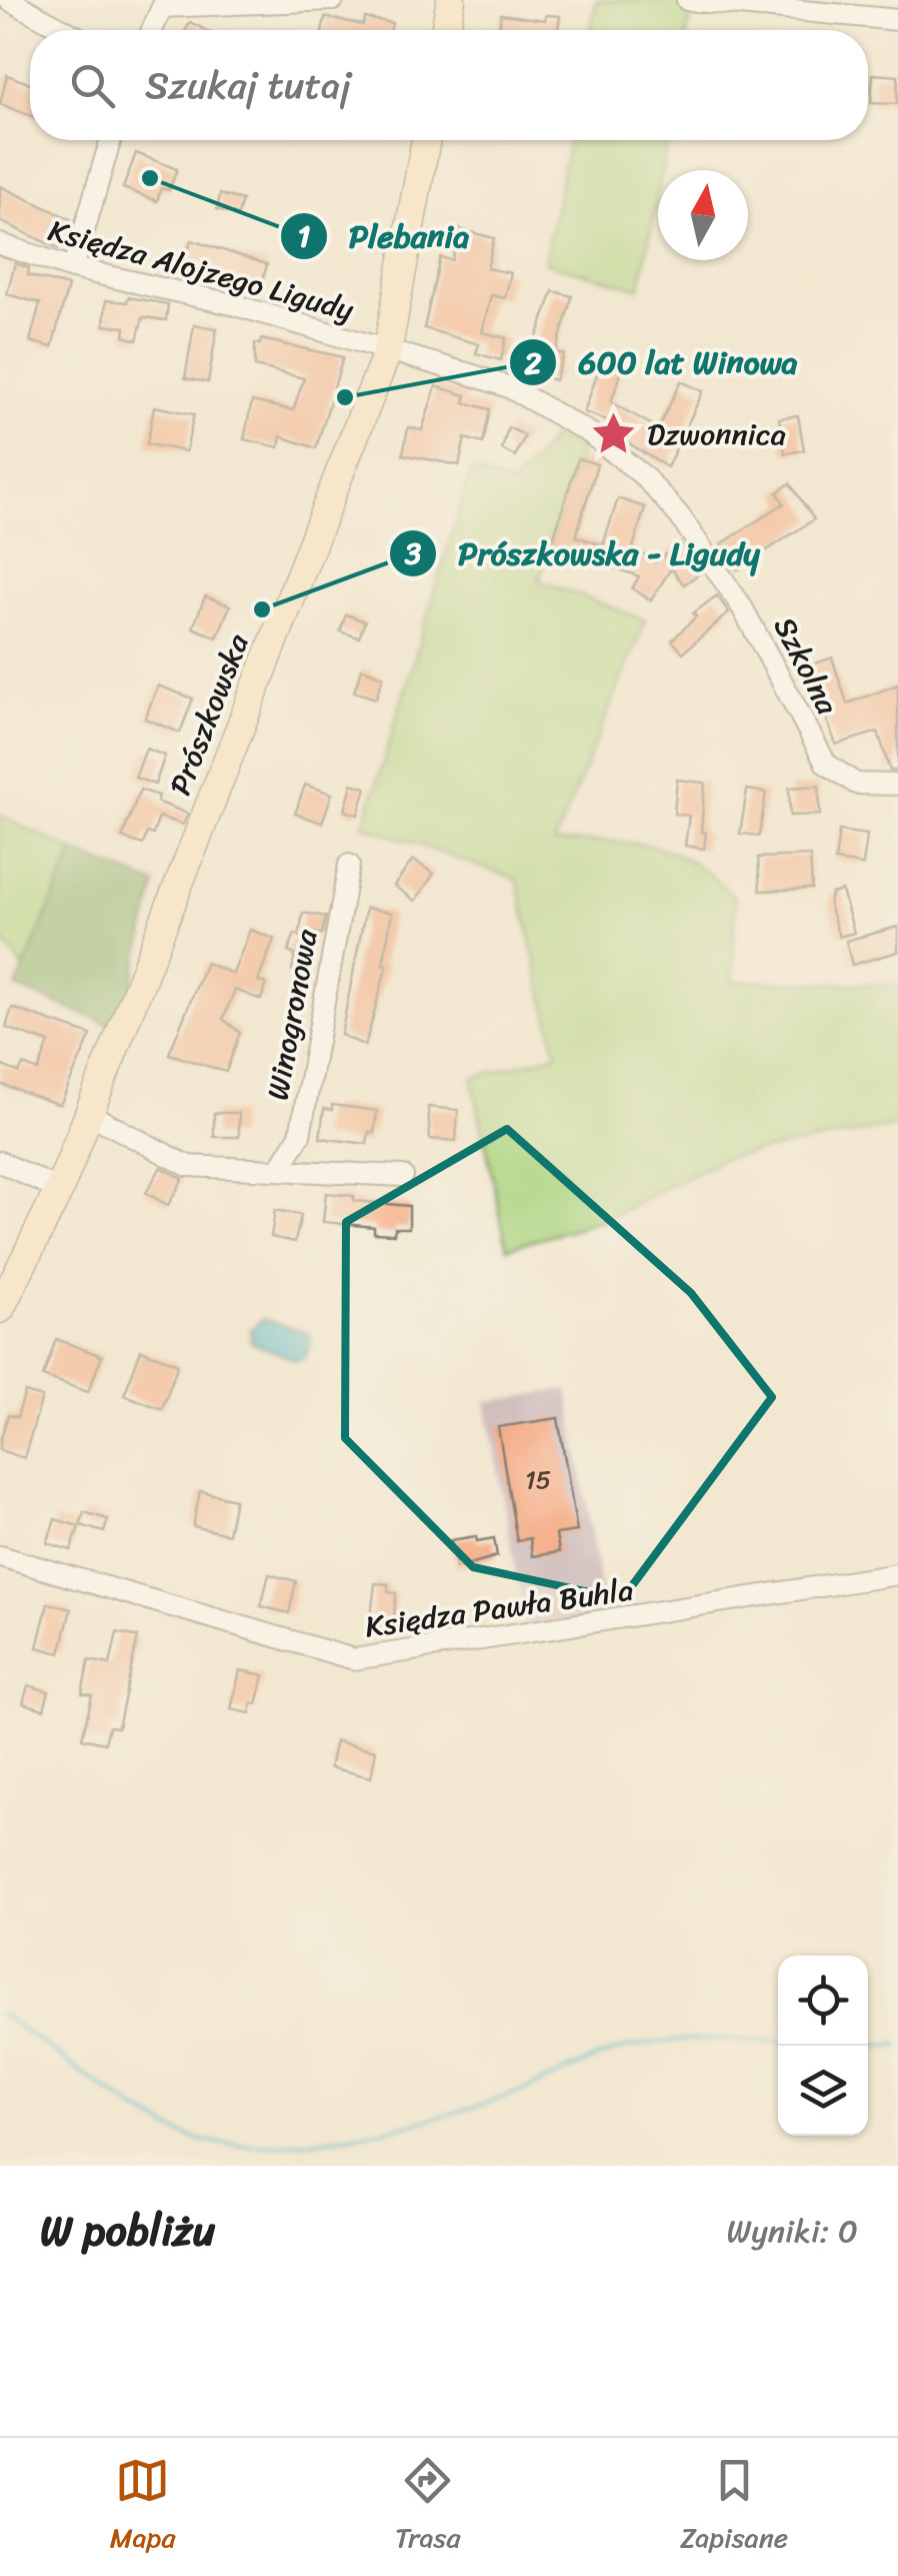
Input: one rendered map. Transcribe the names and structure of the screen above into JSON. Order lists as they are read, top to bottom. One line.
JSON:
{"streets":{"main road":["Prószkowska"],"street":["Księdza Alojzego Ligudy","Szkolna","Winogronowa","Księdza Pawła Buhla"]},"crossings":[["Księdza Alojzego Ligudy","Szkolna"],["Księdza Alojzego Ligudy","Prószkowska"],["Szkolna","Prószkowska"]],"places":{"other":["Plebania","600 lat Winowa","Prószkowska - Ligudy"],"place":["Dzwonnica"]},"house_numbers":["15"],"north":"top","page":{"search":"Szukaj tutaj","heading":["W pobliżu","Wyniki: 0"],"nav":["Mapa","Trasa","Zapisane"]}}
